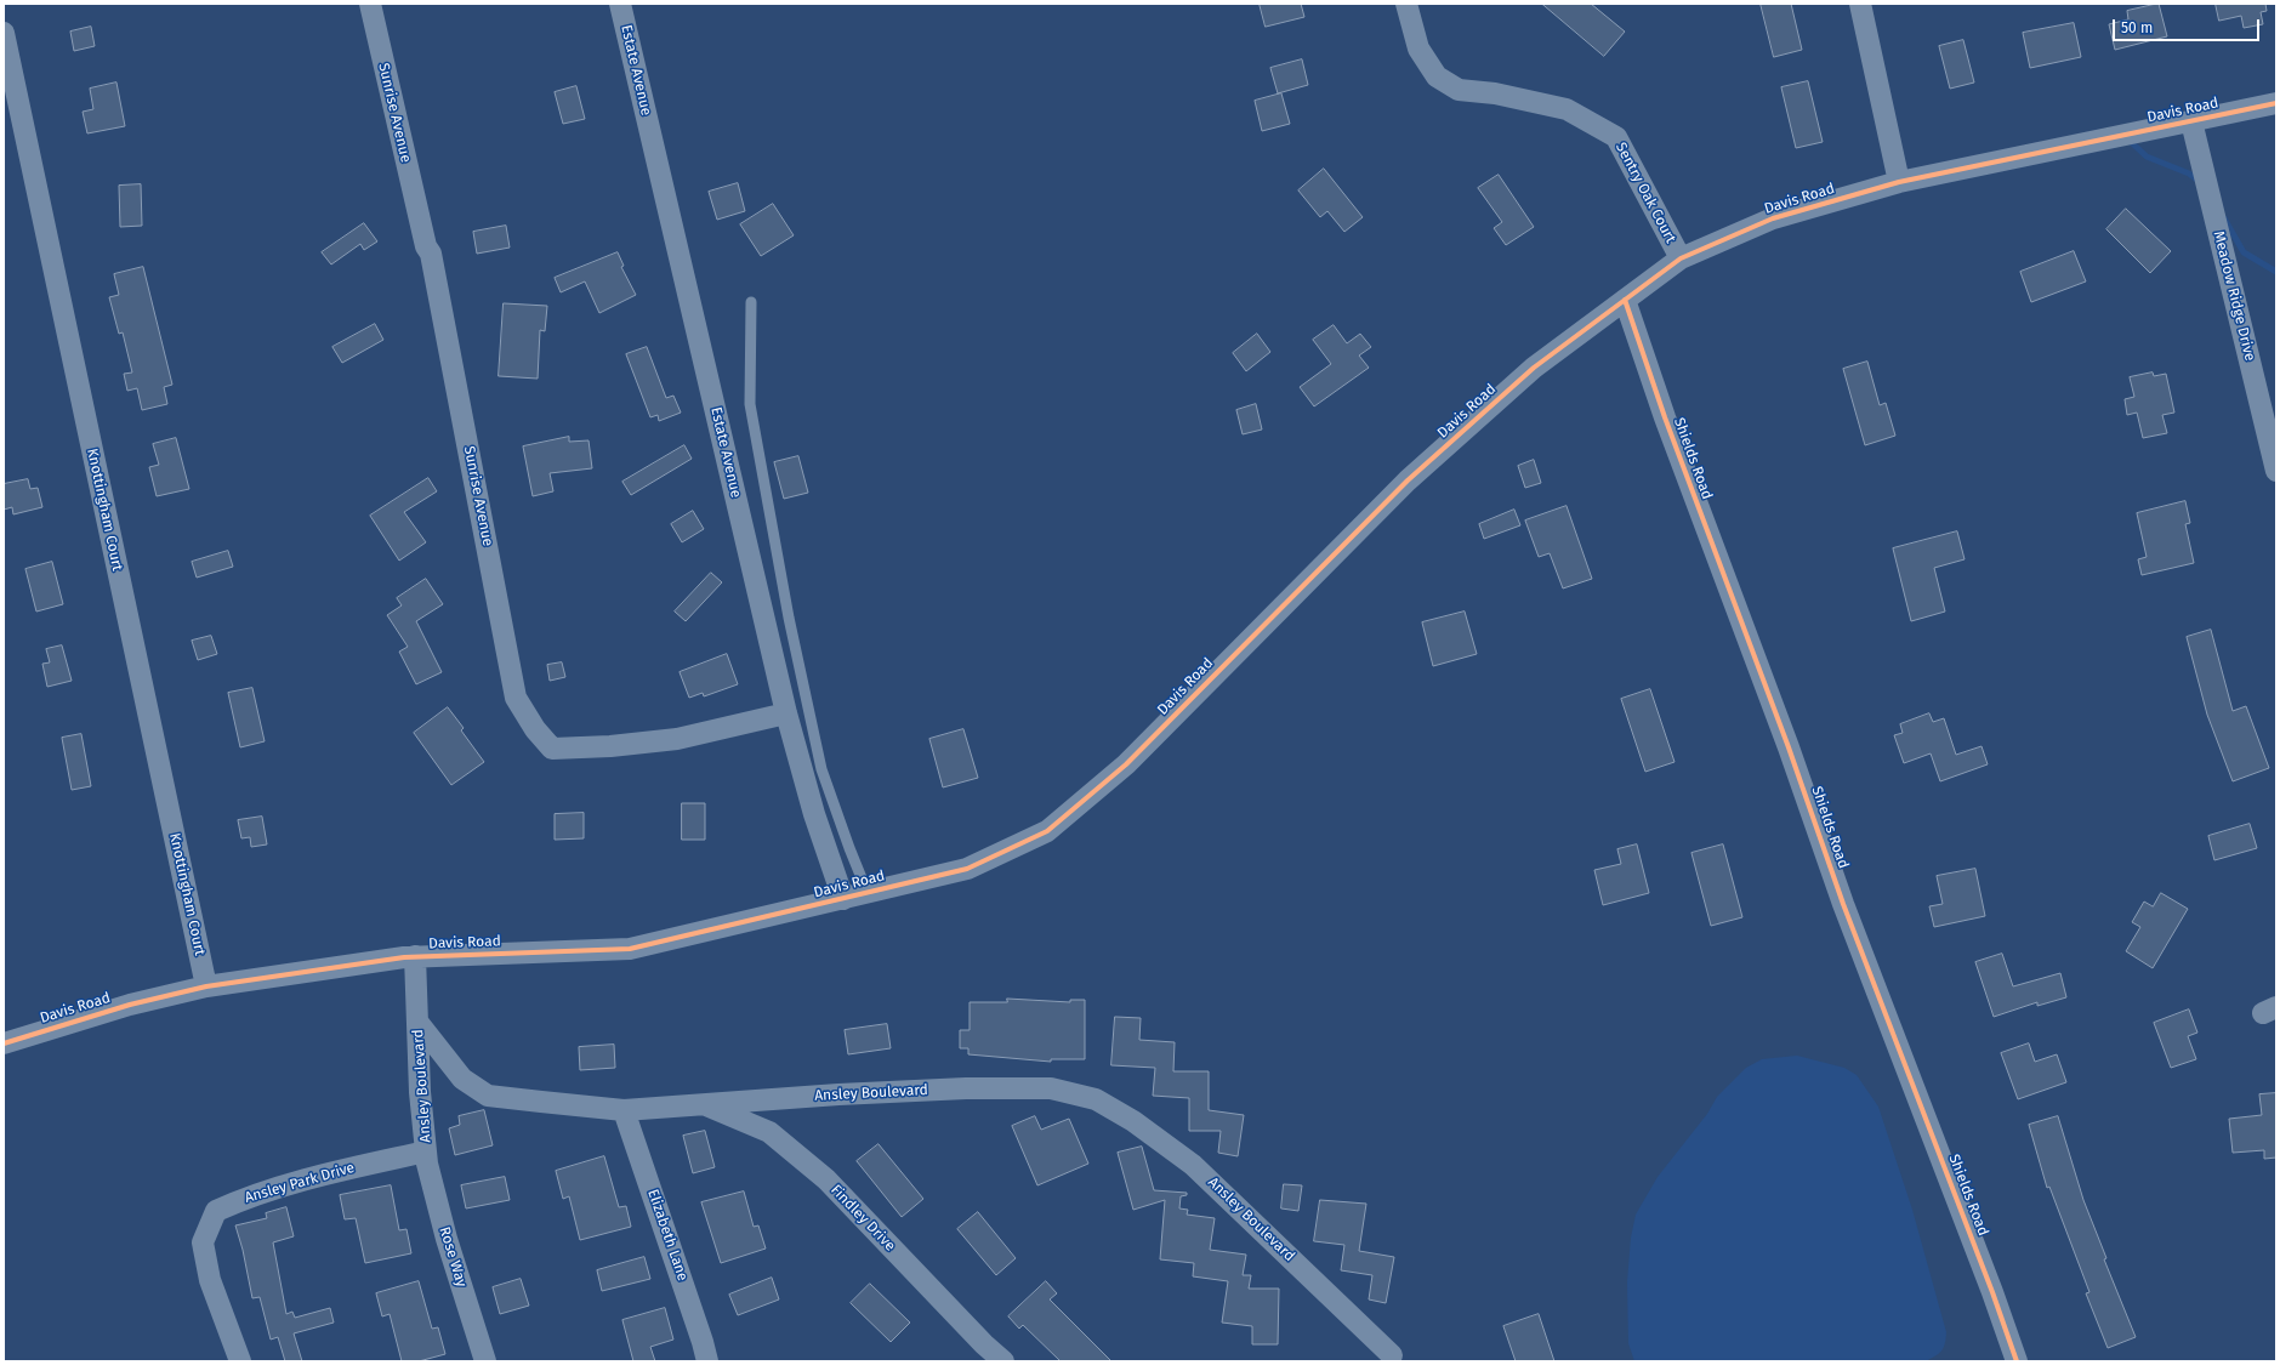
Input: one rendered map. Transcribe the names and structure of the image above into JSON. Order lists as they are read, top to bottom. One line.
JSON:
{"streets":{"street":["Estate Avenue","Davis Road","Sunrise Avenue","Sentry Oak Court","Meadow Ridge Drive","Shields Road","Knottingham Court","Ansley Boulevard","Ansley Park Drive","Findley Drive","Elizabeth Lane","Rose Way"]},"crossings":[["Estate Avenue","Davis Road"],["Estate Avenue","Sunrise Avenue"],["Davis Road","Sentry Oak Court"],["Davis Road","Meadow Ridge Drive"],["Davis Road","Shields Road"],["Davis Road","Knottingham Court"],["Ansley Boulevard","Ansley Park Drive"],["Ansley Boulevard","Findley Drive"],["Ansley Boulevard","Elizabeth Lane"],["Ansley Boulevard","Rose Way"],["Ansley Park Drive","Rose Way"]],"scale_bar":"50 m"}
